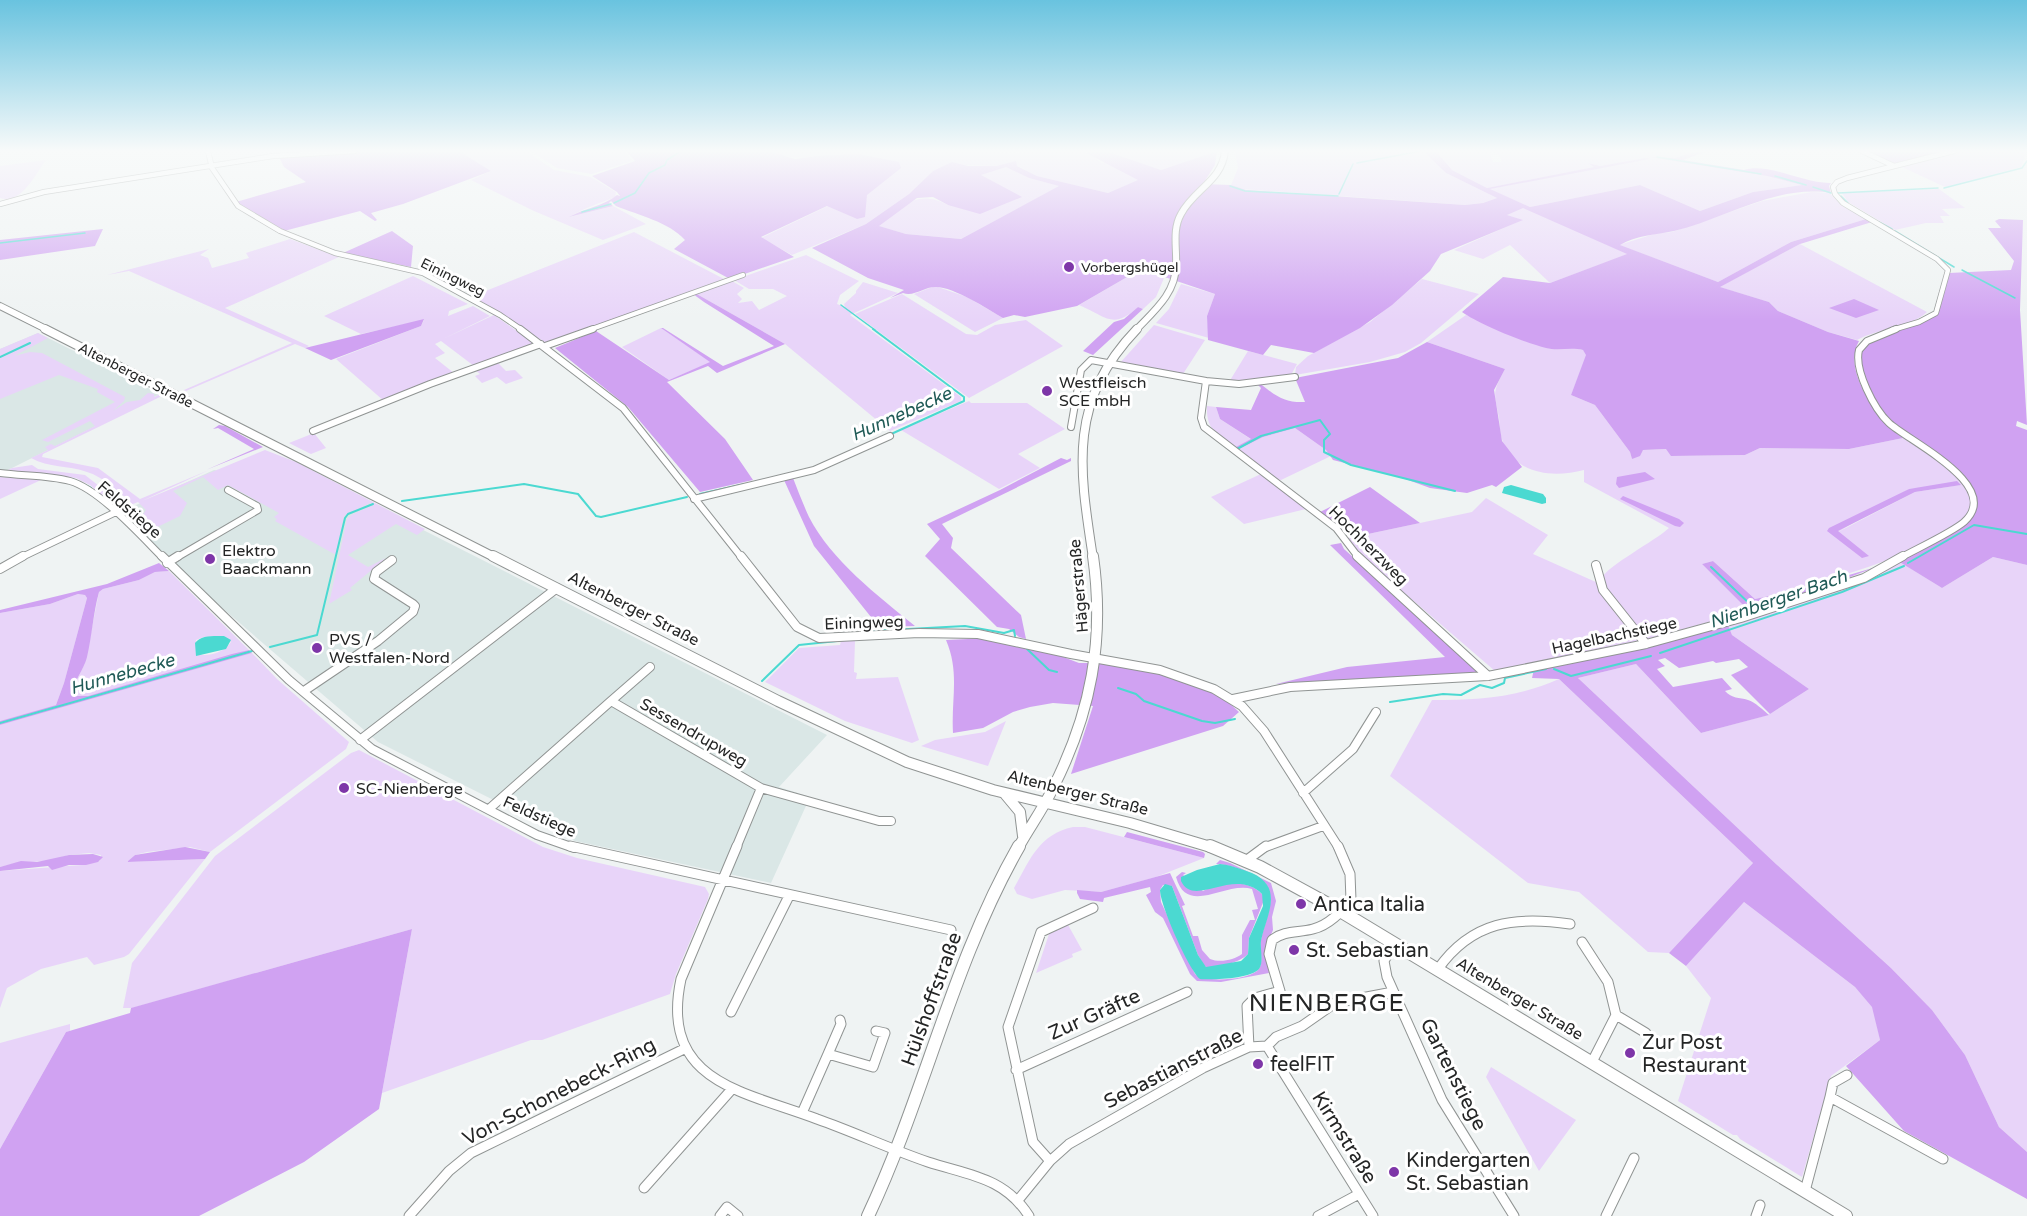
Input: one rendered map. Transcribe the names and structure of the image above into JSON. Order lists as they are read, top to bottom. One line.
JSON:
{"streets":{"main road":["Altenberger Straße","Hägerstraße","Hülshoffstraße"],"street":["Einingweg","Feldstiege","Hochherzweg","Hagelbachstiege","Sessendrupweg","Zur Gräfte","Sebastianstraße","Gartenstiege","Von-Schonebeck-Ring","Kirmstraße"]},"crossings":[["Einingweg","Hägerstraße"],["Altenberger Straße","Hägerstraße"],["Altenberger Straße","Hülshoffstraße"],["Altenberger Straße","Gartenstiege"],["Feldstiege","Sessendrupweg"],["Hochherzweg","Hagelbachstiege"],["Hägerstraße","Hülshoffstraße"],["Sebastianstraße","Gartenstiege"],["Sebastianstraße","Kirmstraße"]],"districts":["NIENBERGE"],"water":["Hunnebecke","Nienberger Bach"],"places":["Vorbergshügel","Westfleisch SCE mbH","Elektro Baackmann","PVS / Westfalen-Nord","SC-Nienberge","Antica Italia","St. Sebastian","Zur Post Restaurant","feelFIT","Kindergarten St. Sebastian"]}
